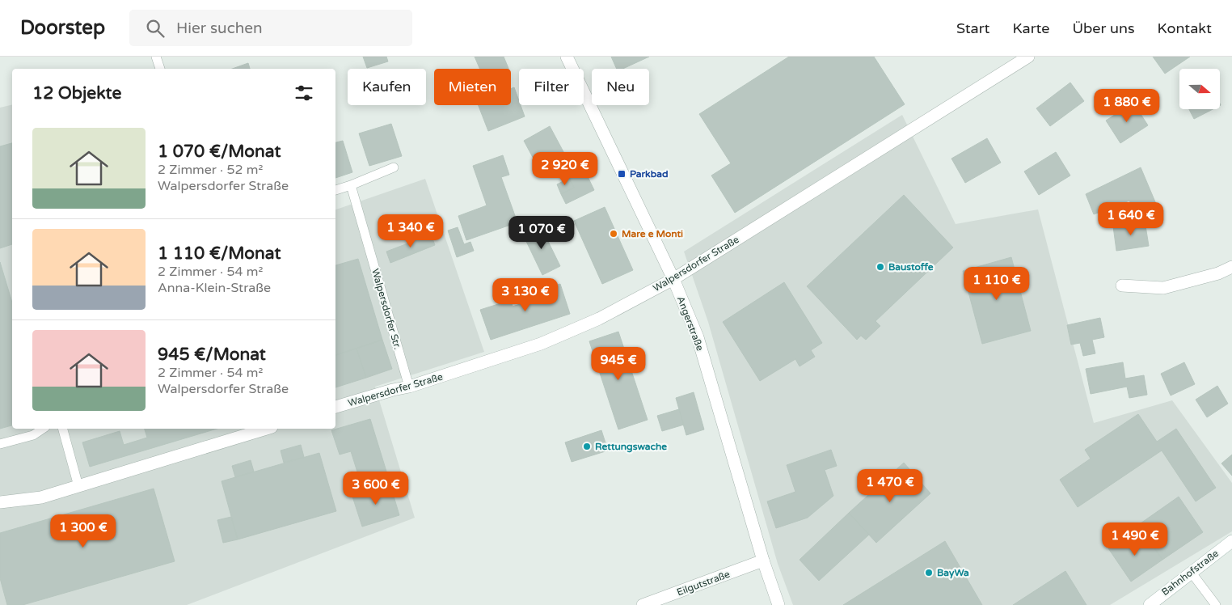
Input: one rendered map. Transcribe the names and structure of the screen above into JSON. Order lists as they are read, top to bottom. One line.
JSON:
{"streets":{"street":["Walpersdorfer Straße","Angerstraße","Bahnhofstraße","Eilgutstraße"],"lane":["Walpersdorfer Str."]},"crossings":[["Walpersdorfer Straße","Walpersdorfer Str."],["Walpersdorfer Straße","Angerstraße"],["Angerstraße","Eilgutstraße"]],"places":{"transit":["Parkbad"],"other":["Mare e Monti","Baustoffe","Rettungswache","BayWa"]},"north":"right","page":{"header":"Doorstep","search":"Hier suchen","nav":["Start","Karte","Über uns","Kontakt"],"chip":["Kaufen","Mieten","Filter","Neu"],"heading":"12 Objekte","price":["1 880 €","2 920 €","1 640 €","1 340 €","1 070 €","1 110 €","3 130 €","945 €","1 470 €","3 600 €","1 300 €","1 490 €"],"list":[{"name":"1 070 €/Monat","note":"2 Zimmer · 52 m² · Walpersdorfer Straße"},{"name":"1 110 €/Monat","note":"2 Zimmer · 54 m² · Anna-Klein-Straße"},{"name":"945 €/Monat","note":"2 Zimmer · 54 m² · Walpersdorfer Straße"}]}}
